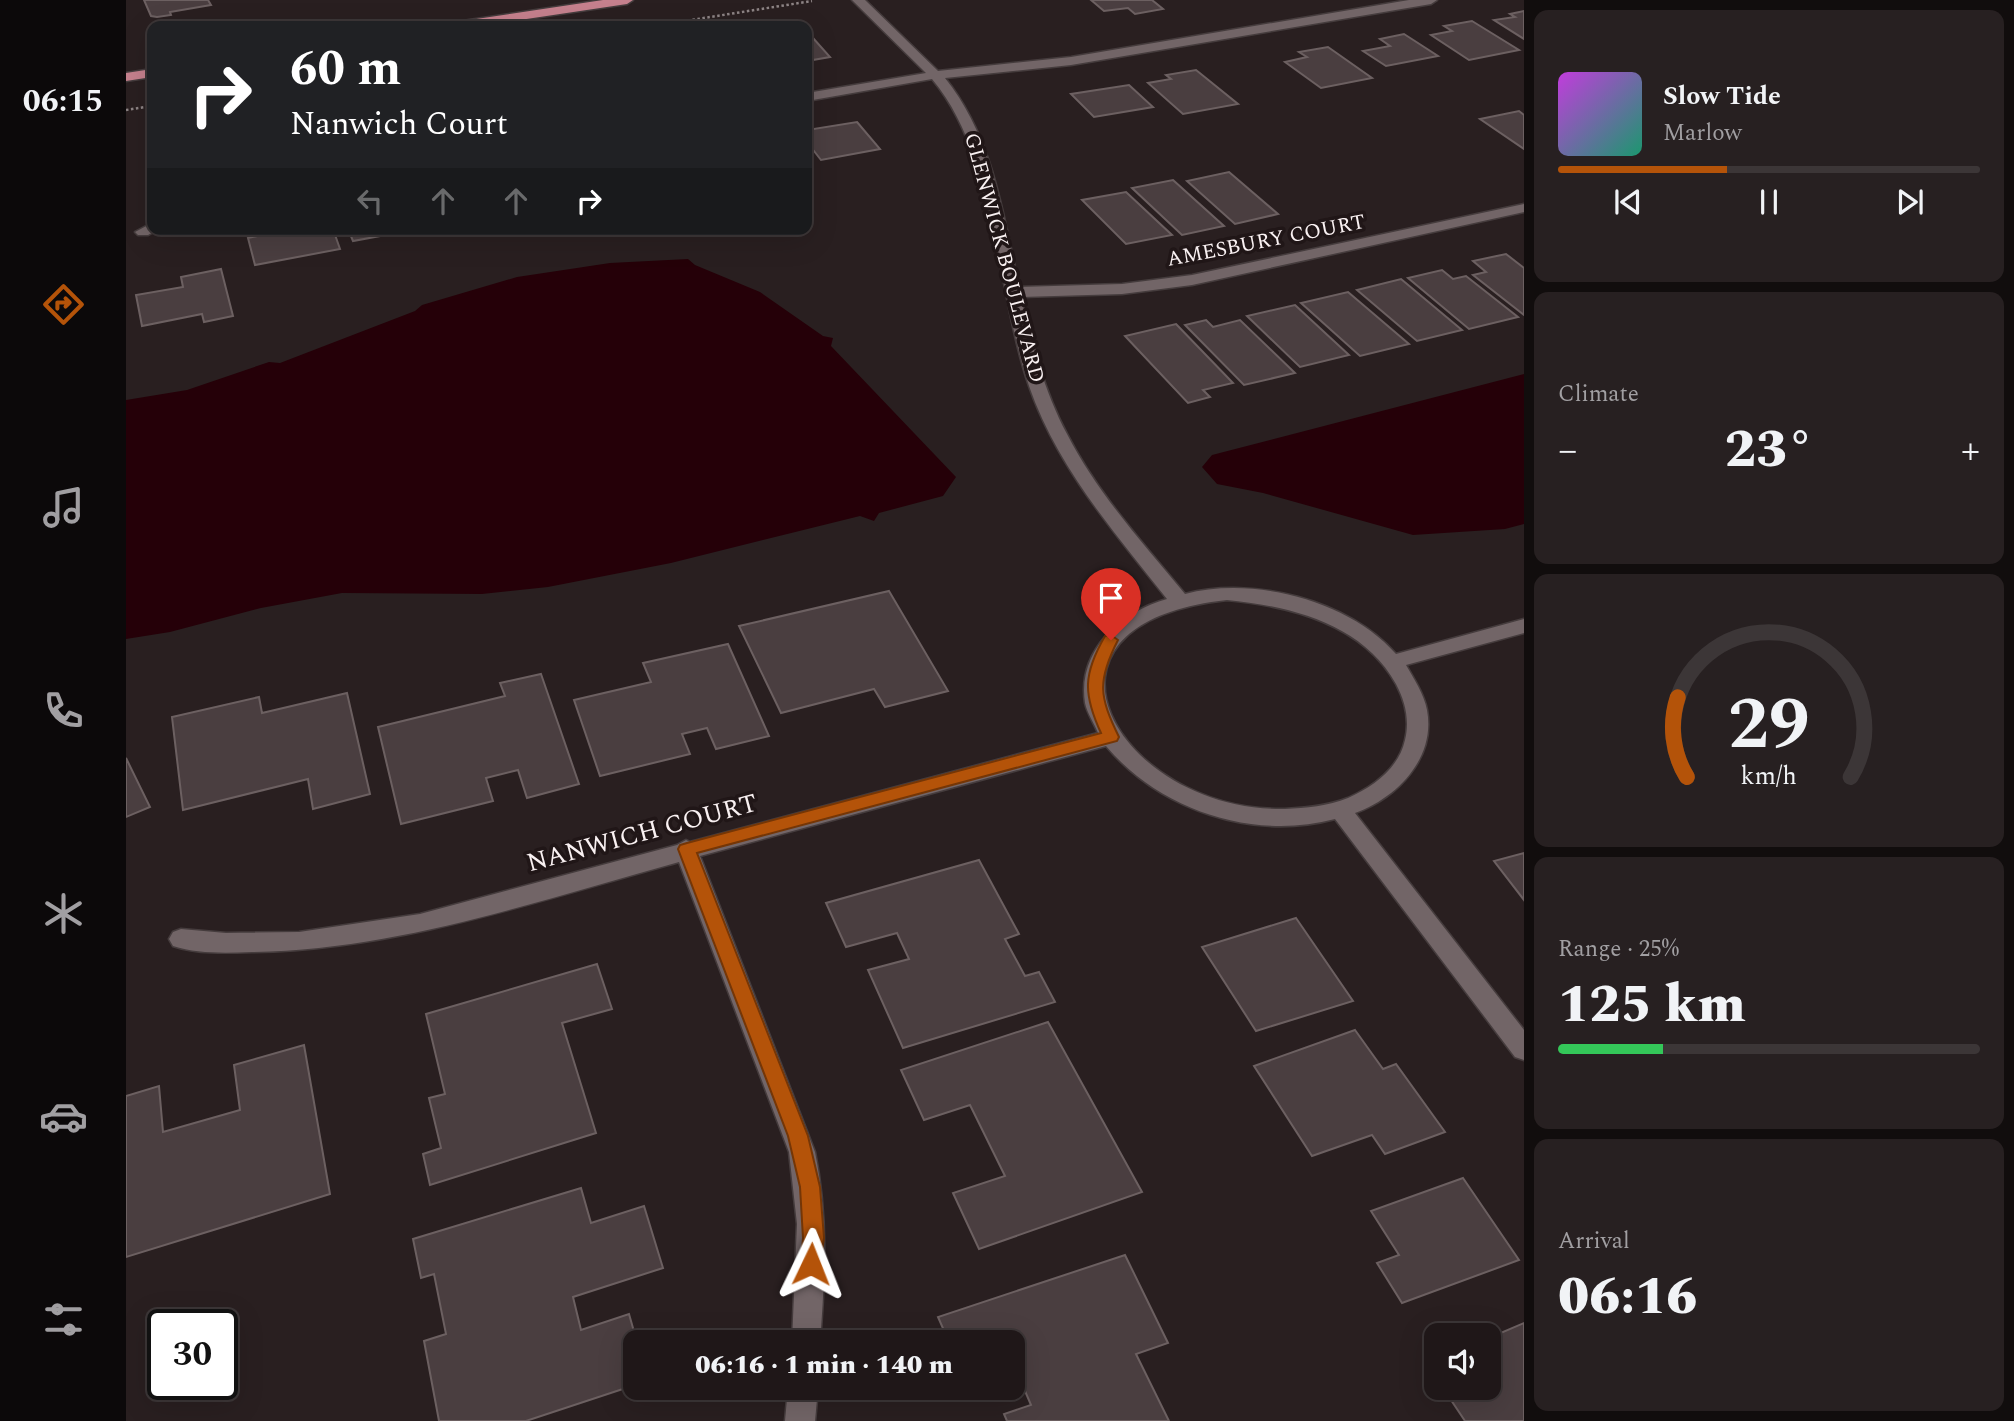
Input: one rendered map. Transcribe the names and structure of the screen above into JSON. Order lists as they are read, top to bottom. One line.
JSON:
{"streets":{"street":["AMESBURY COURT","GLENWICK BOULEVARD","NANWICH COURT"]},"crossings":[["AMESBURY COURT","GLENWICK BOULEVARD"]],"page":{"tabs":"06:15","turn":["60 m","Nanwich Court"],"song":["Slow Tide","Marlow"],"tile":["Climate",["Range · 25%","125 km"],["Arrival","06:16"]],"heat":["−","23°","+"],"limit":"30","trip":"06:16 · 1 min · 140 m","gauge":["29","km/h"]}}
